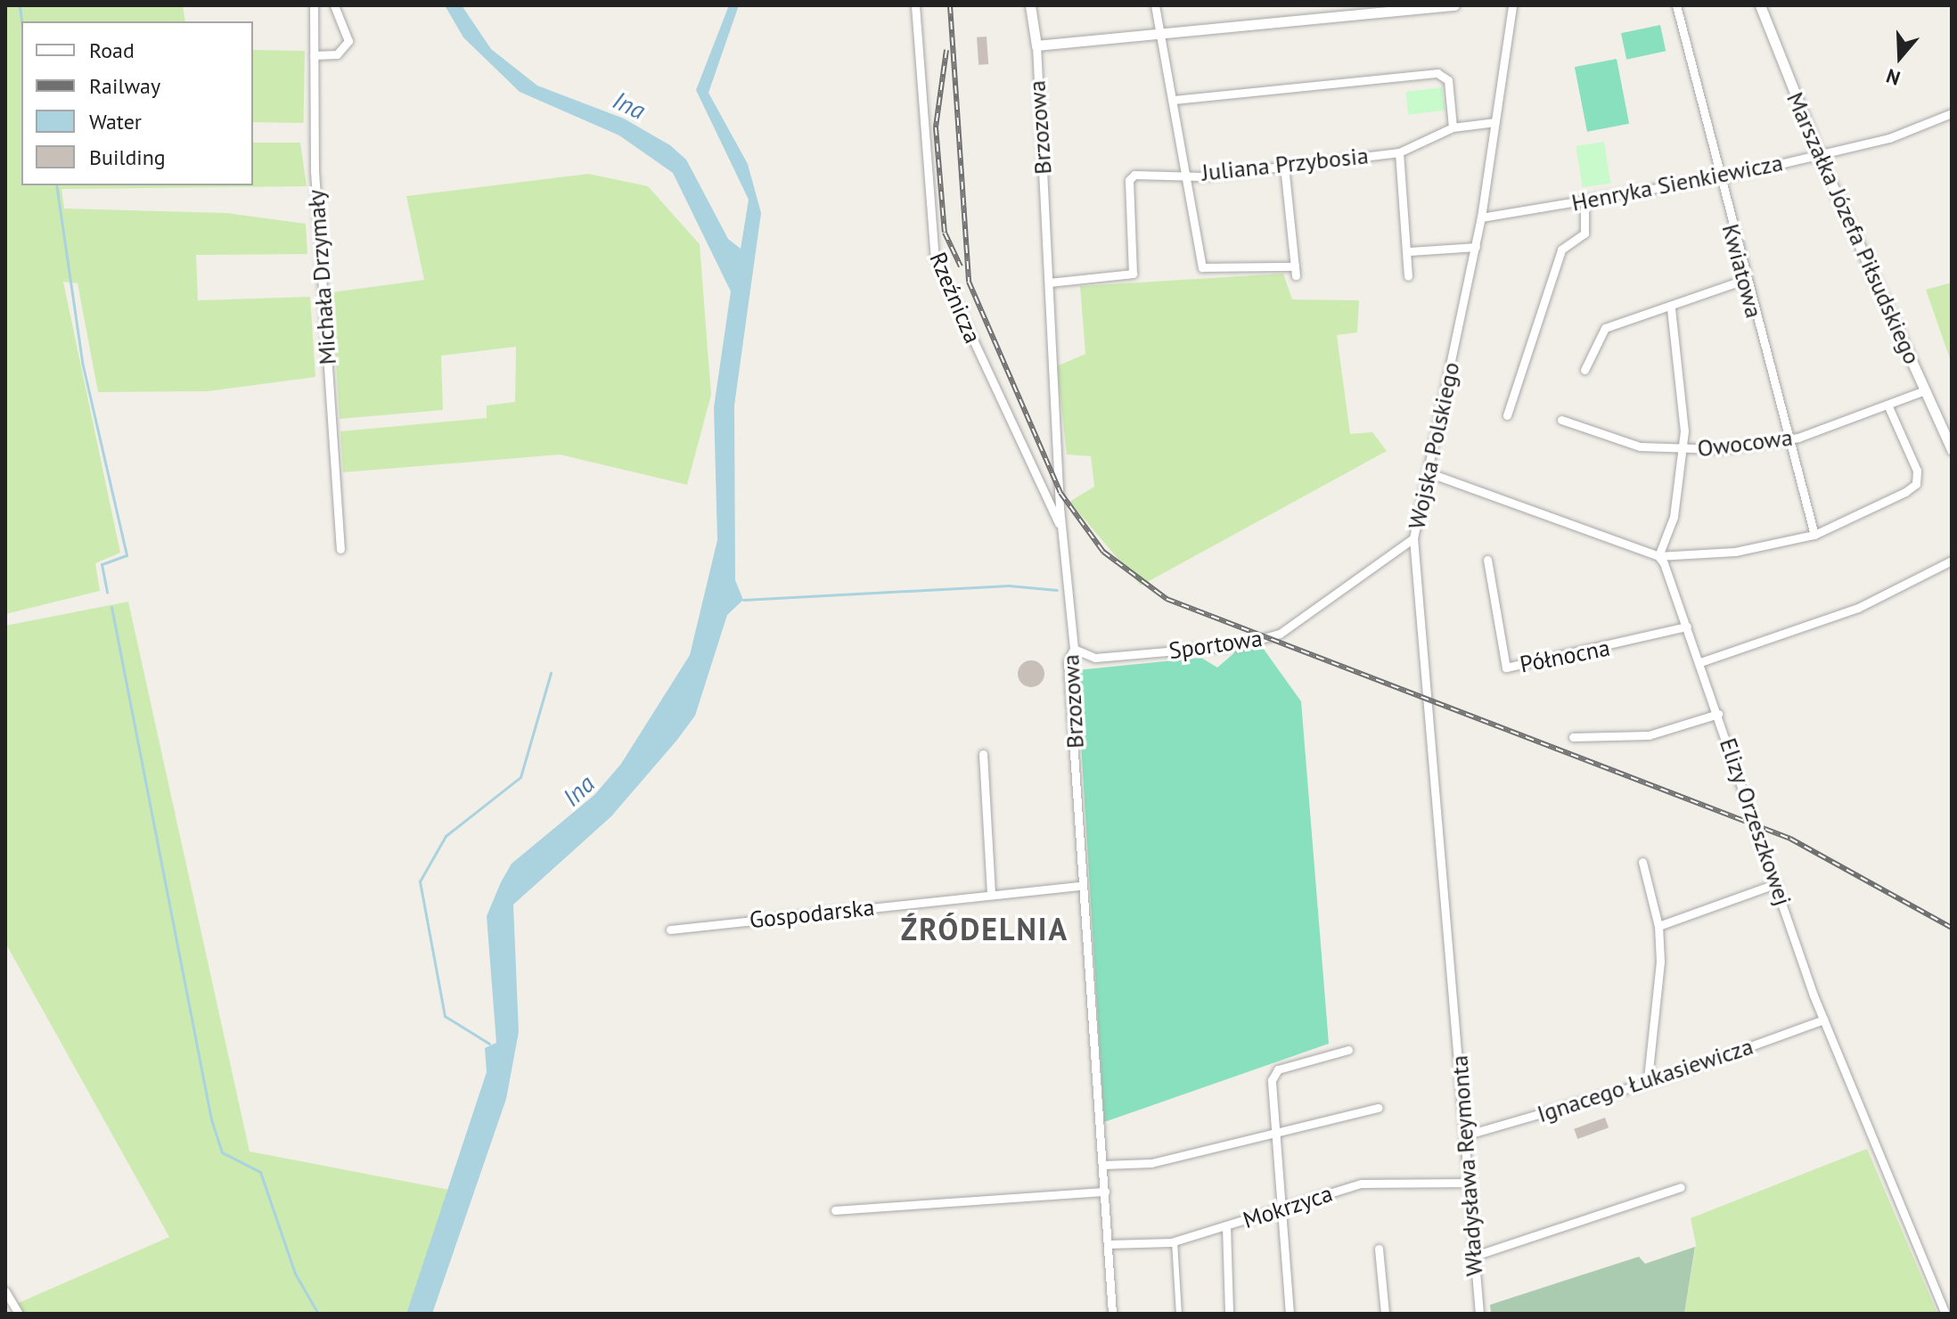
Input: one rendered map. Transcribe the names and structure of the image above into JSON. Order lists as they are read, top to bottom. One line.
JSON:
{"streets":{"street":["Brzozowa","Juliana Przybosia","Henryka Sienkiewicza","Marszałka Józefa Piłsudskiego","Kwiatowa","Michała Drzymały","Rzeźnicza","Owocowa","Wojska Polskiego","Sportowa","Północna","Elizy Orzeszkowej","Gospodarska","Ignacego Łukasiewicza","Władysława Reymonta","Mokrzyca"]},"crossings":[["Brzozowa","Juliana Przybosia"],["Brzozowa","Rzeźnicza"],["Brzozowa","Sportowa"],["Brzozowa","Gospodarska"],["Brzozowa","Mokrzyca"],["Juliana Przybosia","Wojska Polskiego"],["Henryka Sienkiewicza","Marszałka Józefa Piłsudskiego"],["Henryka Sienkiewicza","Kwiatowa"],["Henryka Sienkiewicza","Wojska Polskiego"],["Marszałka Józefa Piłsudskiego","Owocowa"],["Kwiatowa","Owocowa"],["Wojska Polskiego","Sportowa"],["Wojska Polskiego","Władysława Reymonta"],["Północna","Elizy Orzeszkowej"],["Elizy Orzeszkowej","Ignacego Łukasiewicza"],["Ignacego Łukasiewicza","Władysława Reymonta"],["Władysława Reymonta","Mokrzyca"]],"districts":["ŹRÓDELNIA"],"water":["Ina"],"legend":["Road","Railway","Water","Building"],"north":"bottom"}
